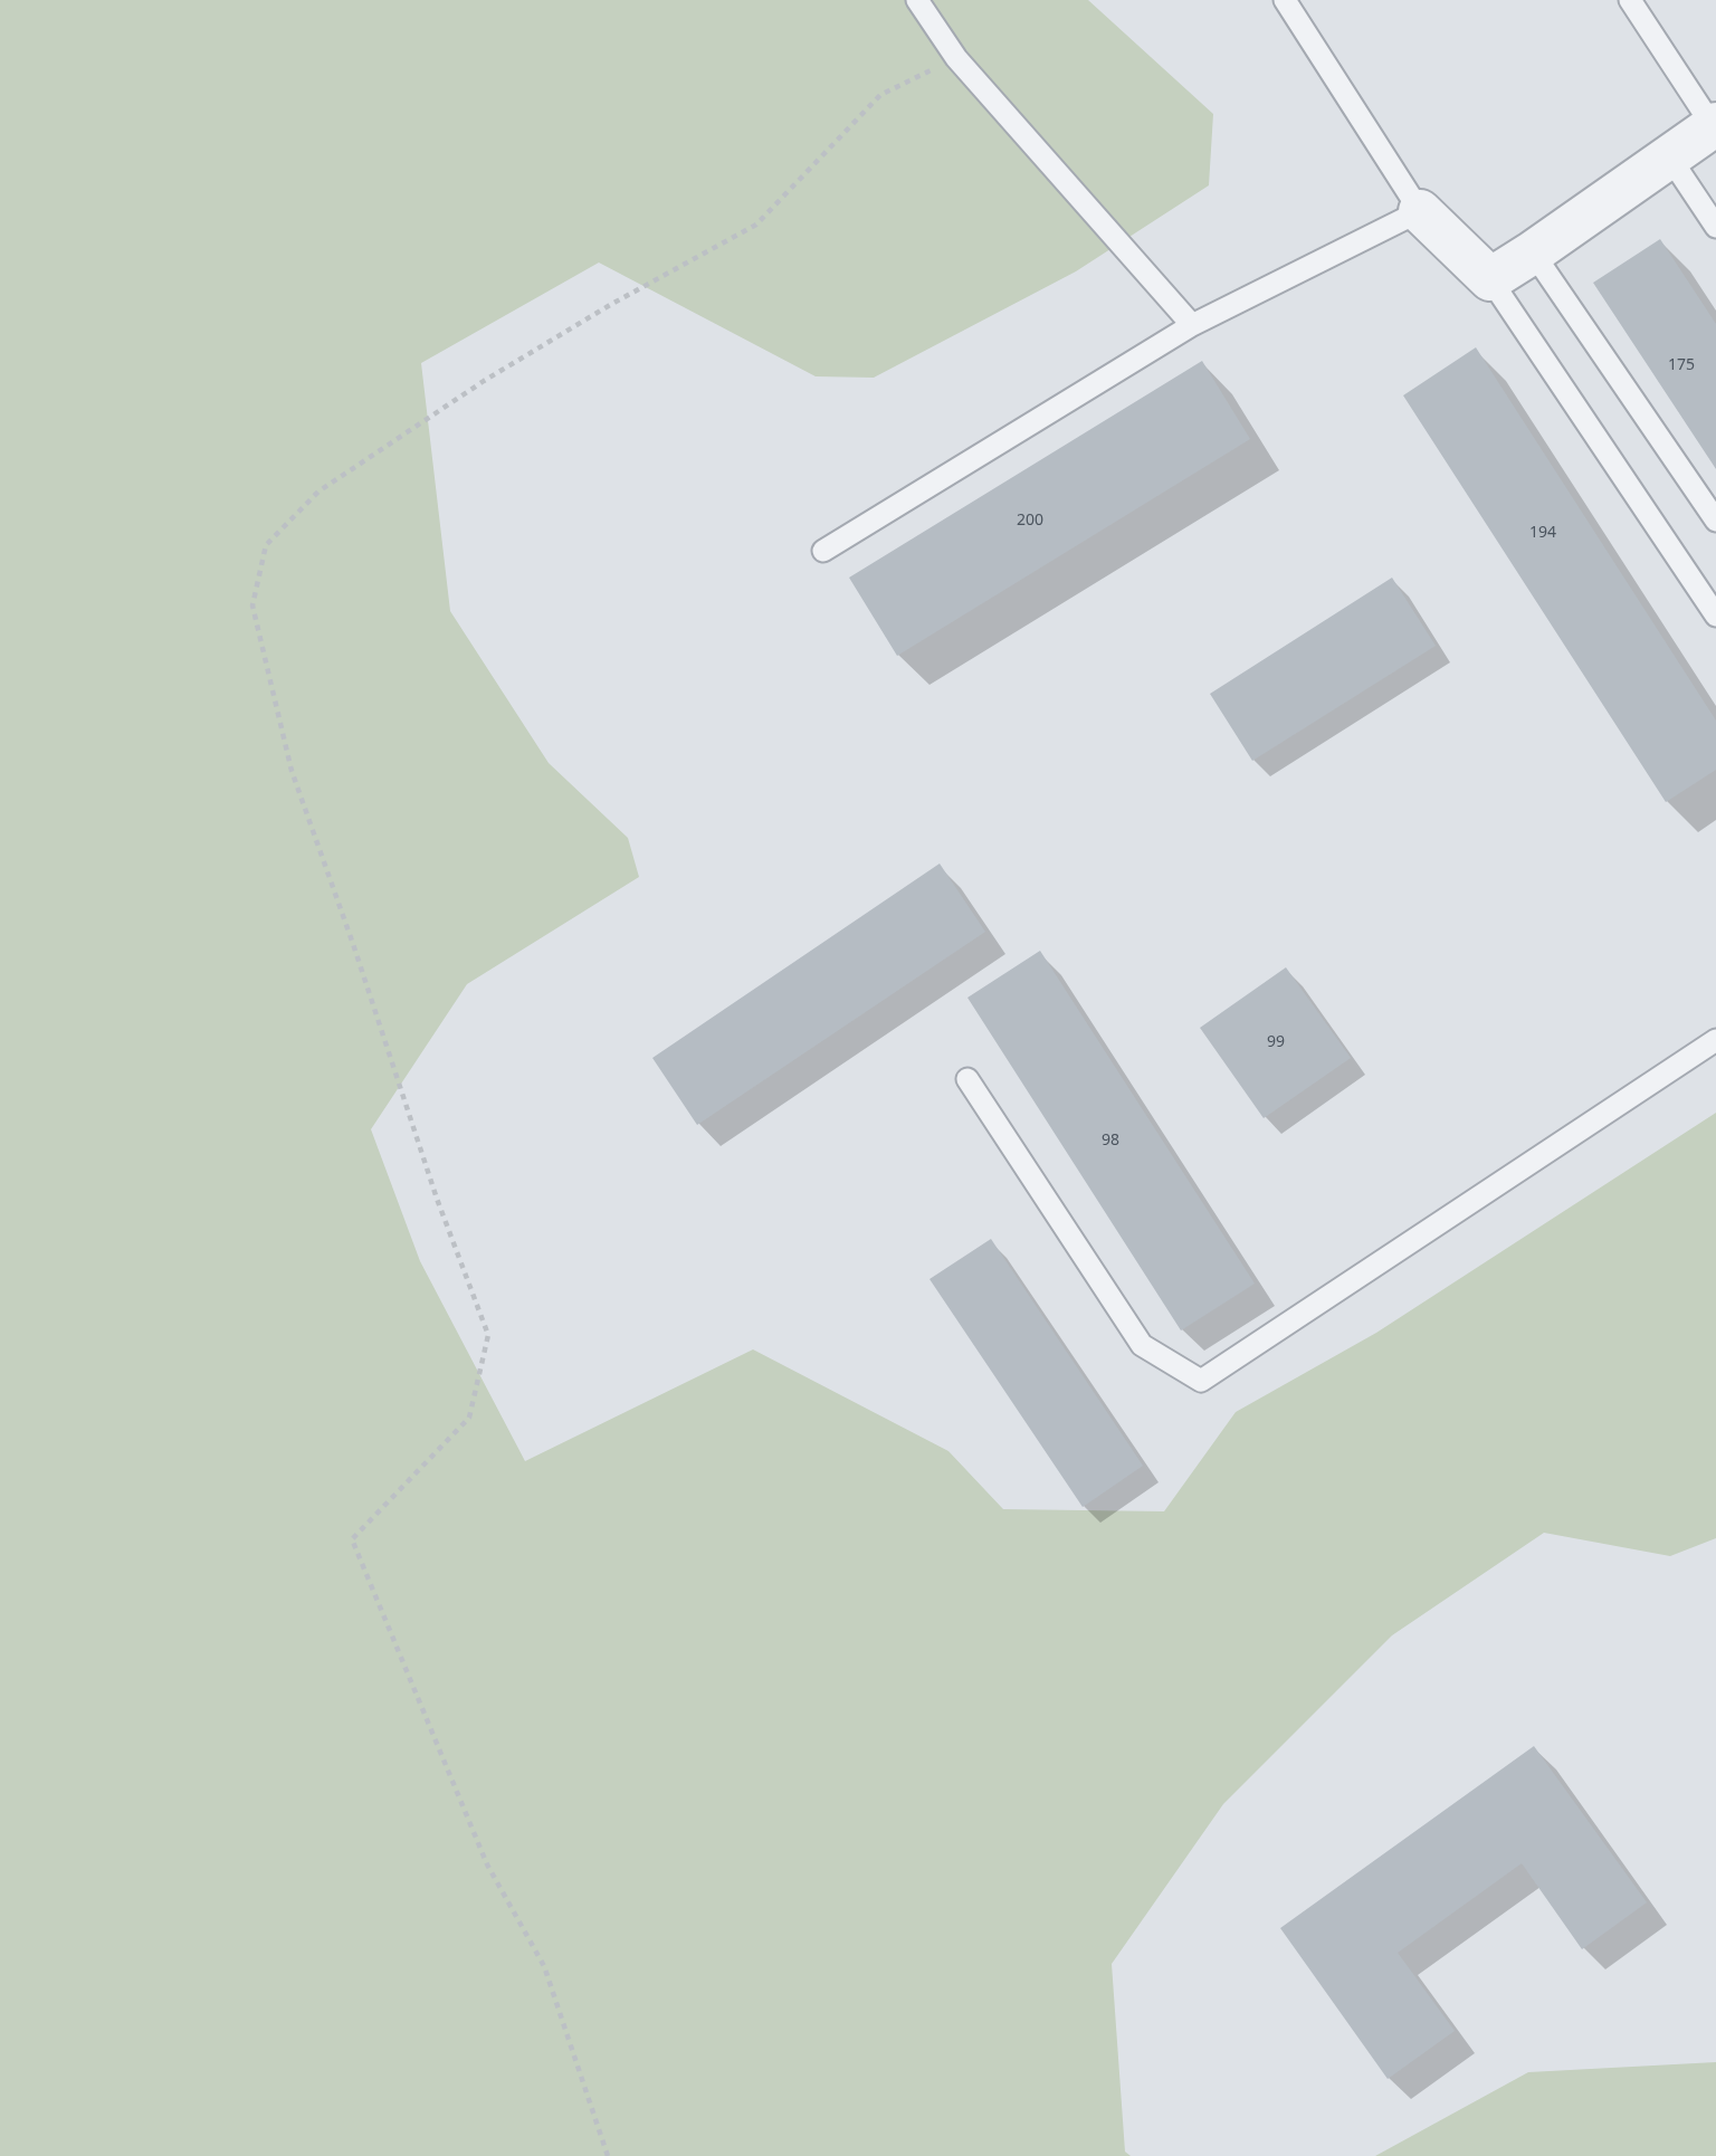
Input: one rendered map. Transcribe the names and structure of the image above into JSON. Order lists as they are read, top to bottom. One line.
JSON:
{"house_numbers":["175","200","194","99","98"]}
